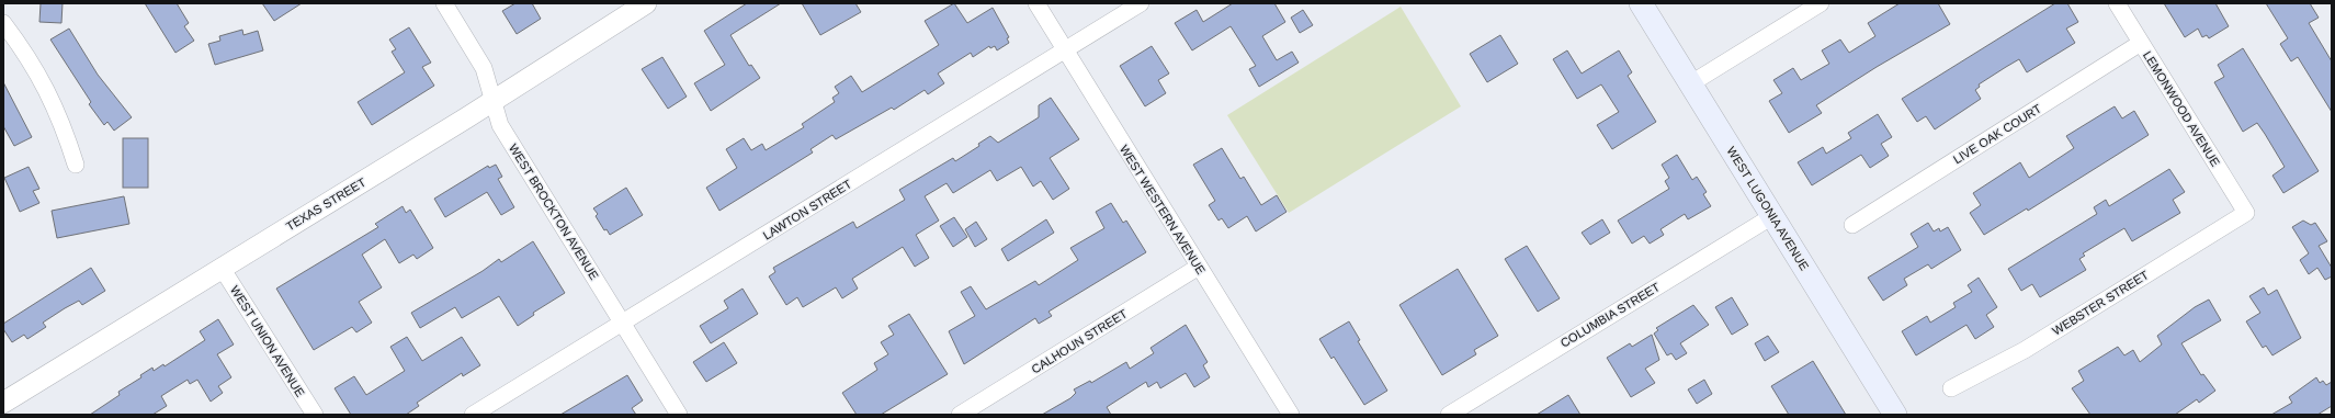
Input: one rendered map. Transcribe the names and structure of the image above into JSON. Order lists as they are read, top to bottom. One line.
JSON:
{"streets":{"main road":["WEST LUGONIA AVENUE"],"street":["LEMONWOOD AVENUE","LIVE OAK COURT","TEXAS STREET","LAWTON STREET","WEST WESTERN AVENUE","WEST BROCKTON AVENUE","WEBSTER STREET","COLUMBIA STREET","WEST UNION AVENUE","CALHOUN STREET"]},"crossings":[["LEMONWOOD AVENUE","LIVE OAK COURT"],["LEMONWOOD AVENUE","WEBSTER STREET"],["TEXAS STREET","WEST BROCKTON AVENUE"],["TEXAS STREET","WEST UNION AVENUE"],["WEST LUGONIA AVENUE","COLUMBIA STREET"],["LAWTON STREET","WEST WESTERN AVENUE"],["LAWTON STREET","WEST BROCKTON AVENUE"],["WEST WESTERN AVENUE","CALHOUN STREET"]]}
